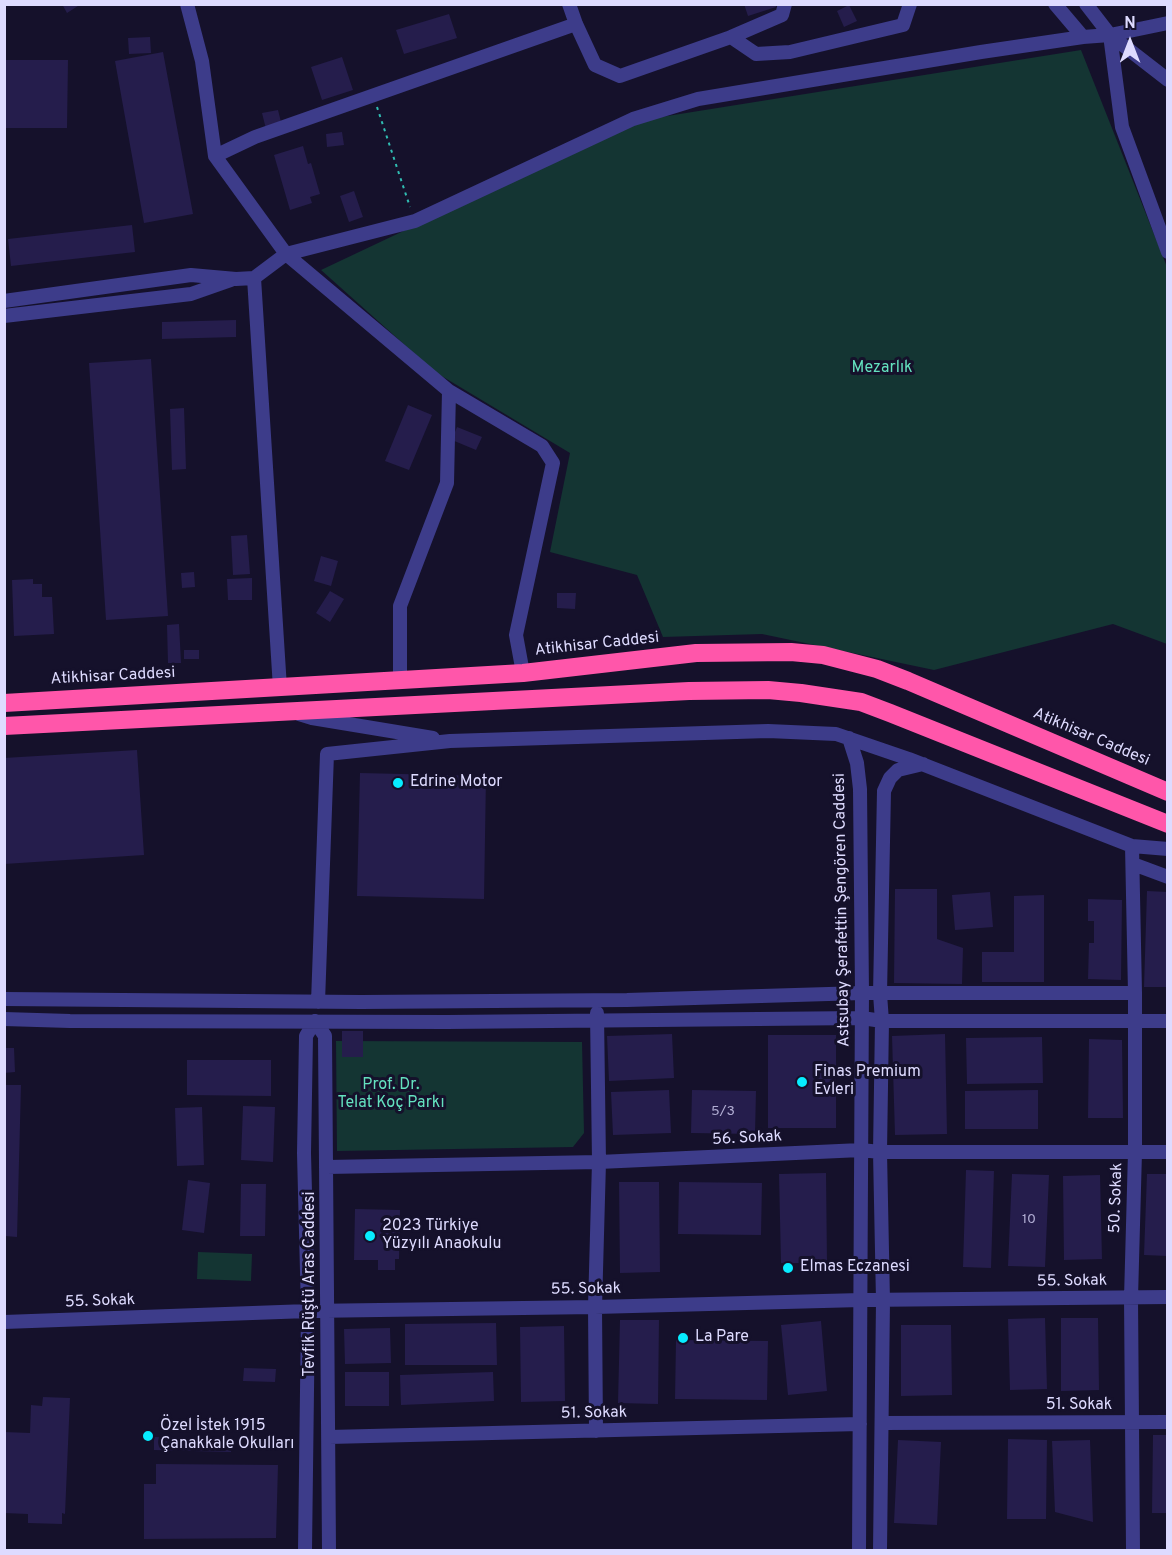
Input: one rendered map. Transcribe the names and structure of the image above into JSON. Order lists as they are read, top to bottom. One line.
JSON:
{"streets":{"highway":["Atikhisar Caddesi"],"street":["Astsubay Şerafettin Şengören Caddesi","56. Sokak","50. Sokak","55. Sokak","Tevfik Rüştü Aras Caddesi","51. Sokak"]},"crossings":[["Astsubay Şerafettin Şengören Caddesi","56. Sokak"],["Astsubay Şerafettin Şengören Caddesi","55. Sokak"],["Astsubay Şerafettin Şengören Caddesi","51. Sokak"],["56. Sokak","50. Sokak"],["56. Sokak","Tevfik Rüştü Aras Caddesi"],["50. Sokak","55. Sokak"],["50. Sokak","51. Sokak"],["55. Sokak","Tevfik Rüştü Aras Caddesi"],["Tevfik Rüştü Aras Caddesi","51. Sokak"]],"parks":["Mezarlık","Prof. Dr. Telat Koç Parkı"],"places":["Edrine Motor","Finas Premium Evleri","2023 Türkiye Yüzyılı Anaokulu","Elmas Eczanesi","La Pare","Özel İstek 1915 Çanakkale Okulları"],"house_numbers":["5/3","10"],"north":"top"}
